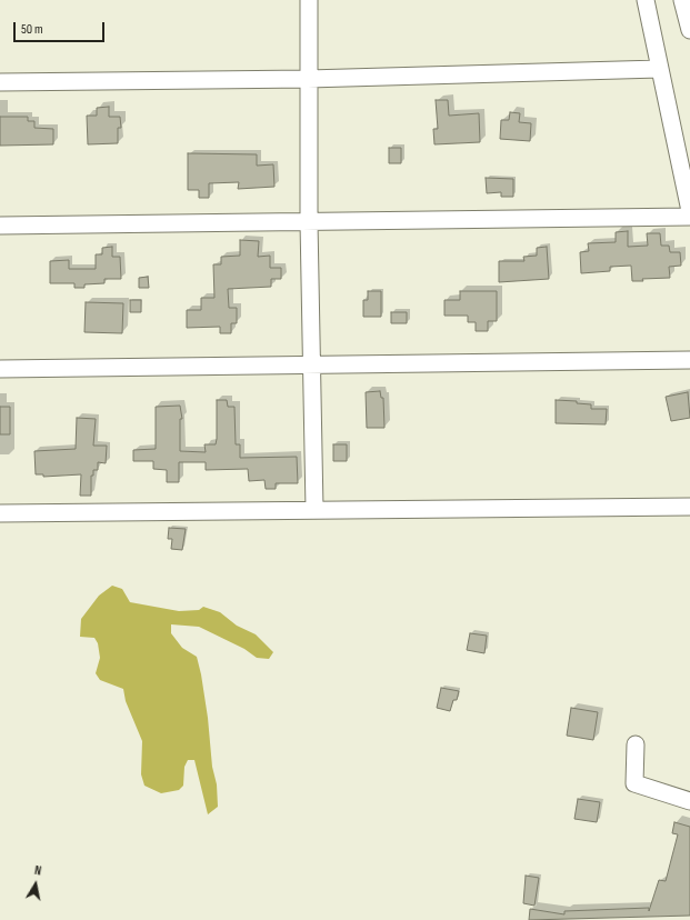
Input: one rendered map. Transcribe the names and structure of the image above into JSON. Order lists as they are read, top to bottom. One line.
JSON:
{"scale_bar":"50 m","north":"top"}
